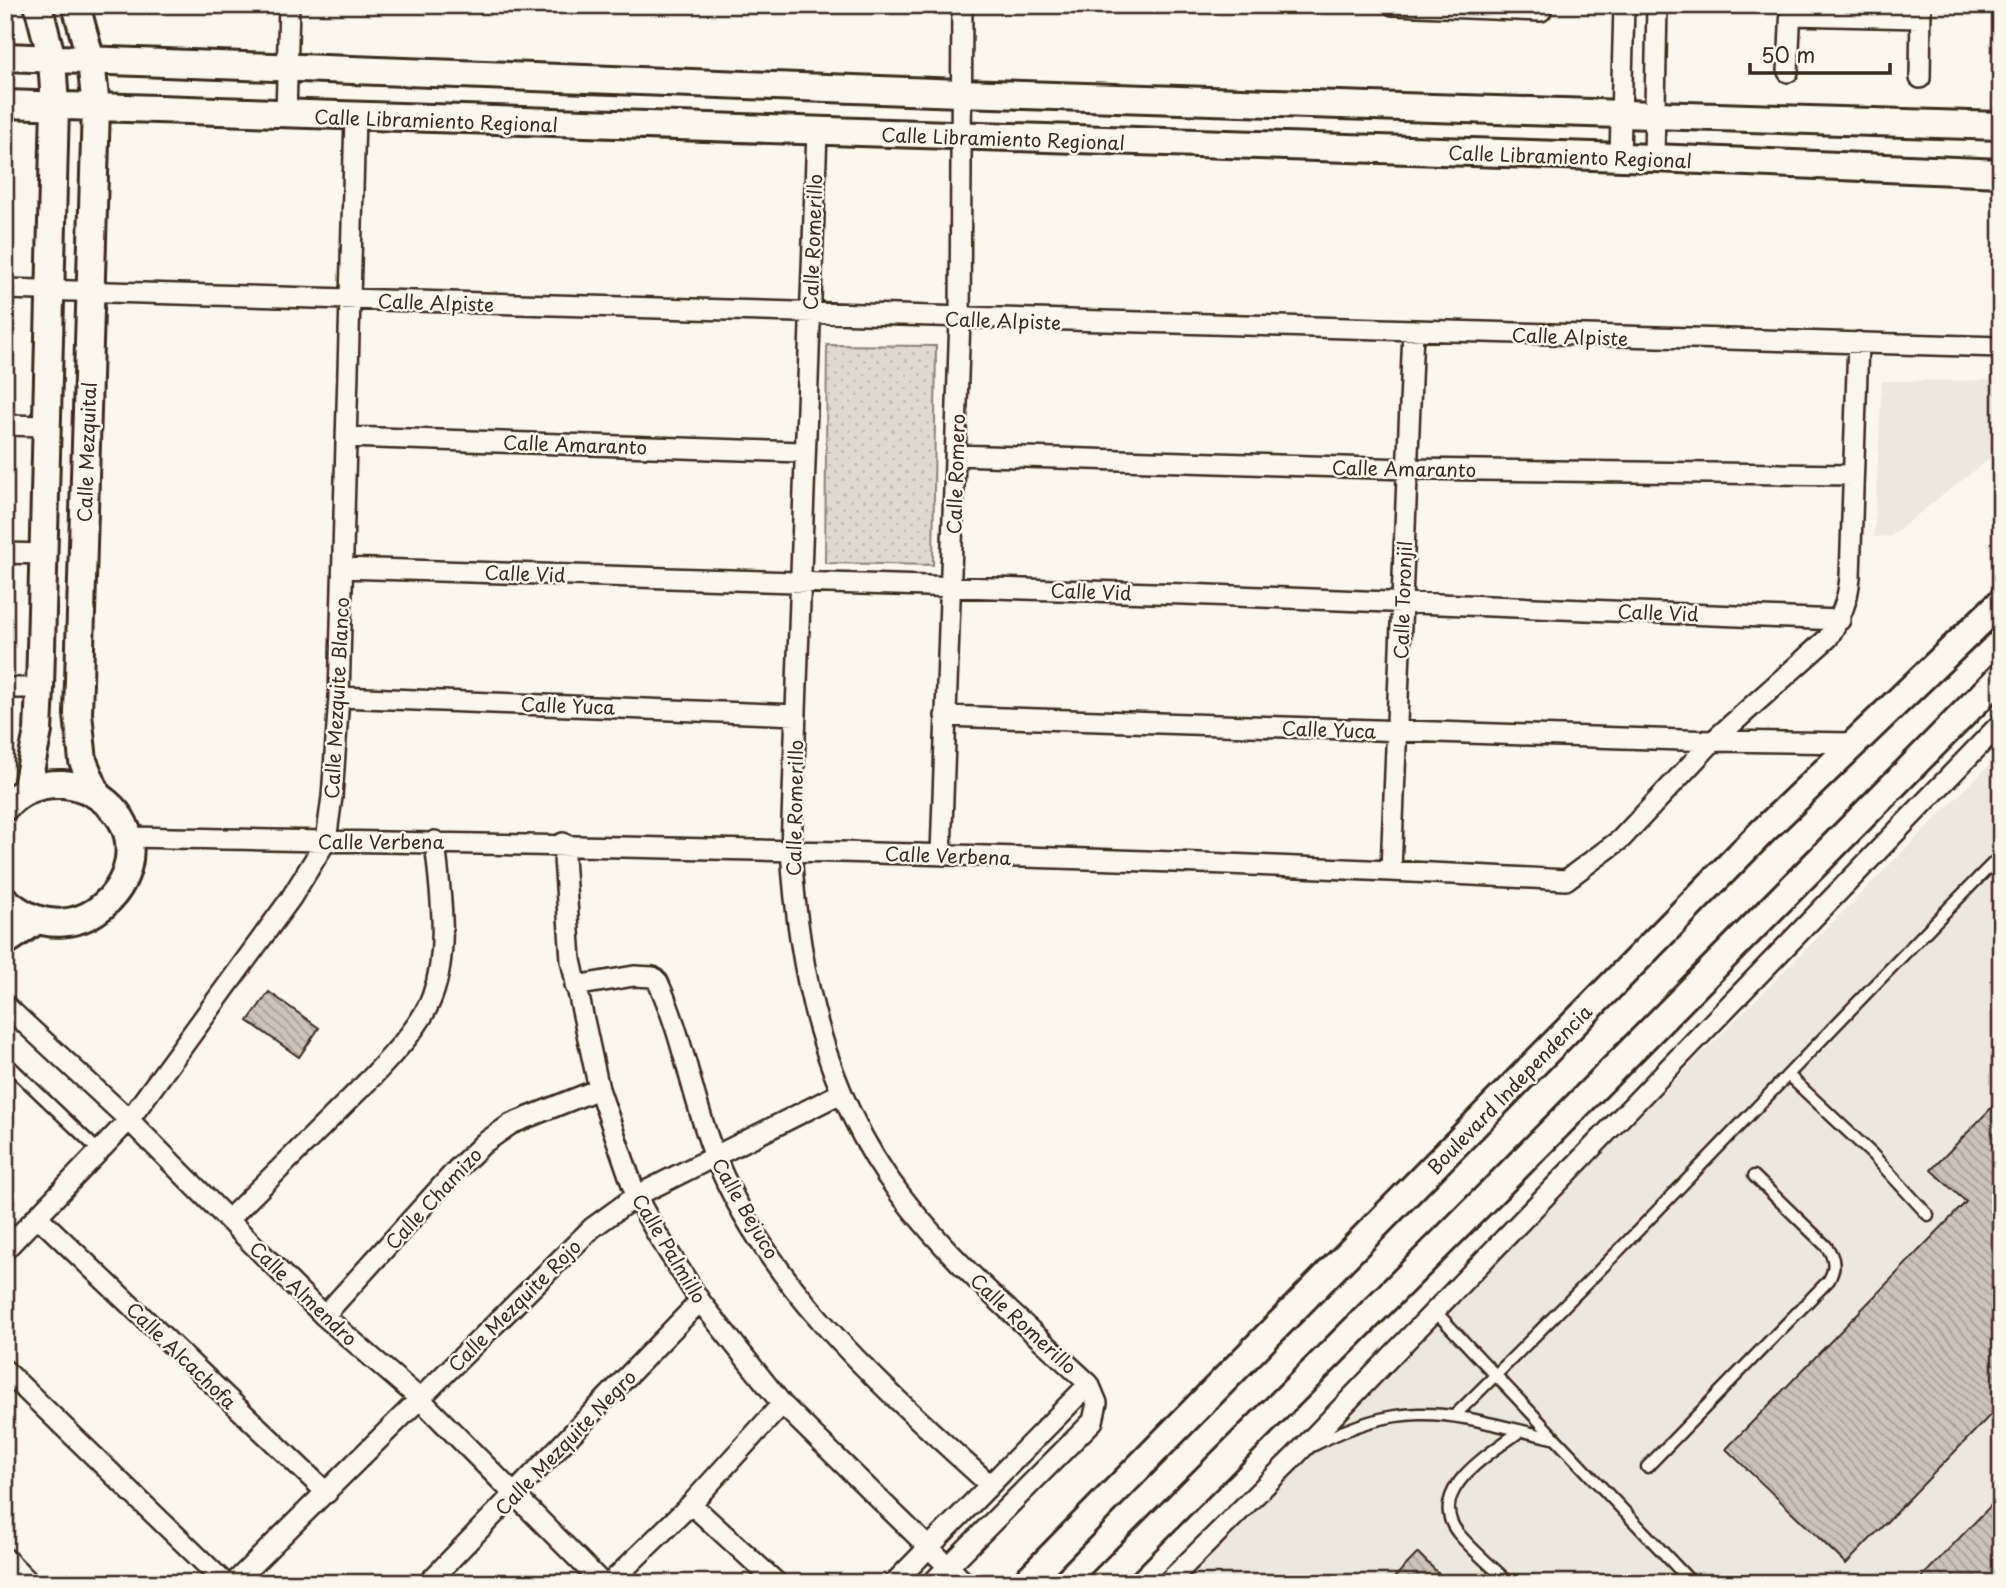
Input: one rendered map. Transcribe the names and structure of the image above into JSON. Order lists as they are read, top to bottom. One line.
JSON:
{"streets":{"main road":["Calle Libramiento Regional","Calle Mezquital","Boulevard Independencia"],"street":["Calle Romerillo","Calle Alpiste","Calle Amaranto","Calle Romero","Calle Vid","Calle Toronjil","Calle Mezquite Blanco","Calle Yuca","Calle Verbena","Calle Chamizo","Calle Bejuco","Calle Palmillo","Calle Almendro","Calle Mezquite Rojo","Calle Alcachofa","Calle Mezquite Negro"]},"crossings":[["Calle Libramiento Regional","Calle Romerillo"],["Calle Libramiento Regional","Calle Mezquital"],["Calle Libramiento Regional","Calle Romero"],["Calle Libramiento Regional","Calle Mezquite Blanco"],["Calle Romerillo","Calle Alpiste"],["Calle Romerillo","Calle Amaranto"],["Calle Romerillo","Calle Vid"],["Calle Romerillo","Calle Yuca"],["Calle Romerillo","Calle Verbena"],["Calle Romerillo","Calle Mezquite Rojo"],["Calle Alpiste","Calle Mezquital"],["Calle Alpiste","Calle Romero"],["Calle Alpiste","Calle Toronjil"],["Calle Alpiste","Calle Mezquite Blanco"],["Calle Amaranto","Calle Romero"],["Calle Amaranto","Calle Toronjil"],["Calle Amaranto","Calle Mezquite Blanco"],["Calle Romero","Calle Vid"],["Calle Romero","Calle Yuca"],["Calle Romero","Calle Verbena"],["Calle Vid","Calle Toronjil"],["Calle Vid","Calle Mezquite Blanco"],["Calle Vid","Calle Verbena"],["Calle Toronjil","Calle Yuca"],["Calle Toronjil","Calle Verbena"],["Calle Mezquite Blanco","Calle Yuca"],["Calle Mezquite Blanco","Calle Verbena"],["Calle Mezquite Blanco","Calle Almendro"],["Calle Mezquite Blanco","Calle Alcachofa"],["Calle Yuca","Calle Verbena"],["Calle Yuca","Boulevard Independencia"],["Calle Verbena","Calle Palmillo"],["Calle Chamizo","Calle Palmillo"],["Calle Chamizo","Calle Almendro"],["Calle Bejuco","Calle Palmillo"],["Calle Bejuco","Calle Mezquite Rojo"],["Calle Palmillo","Calle Mezquite Rojo"],["Calle Palmillo","Calle Mezquite Negro"],["Calle Almendro","Calle Mezquite Rojo"],["Calle Almendro","Calle Mezquite Negro"],["Calle Mezquite Rojo","Calle Alcachofa"]],"scale_bar":"50 m"}
